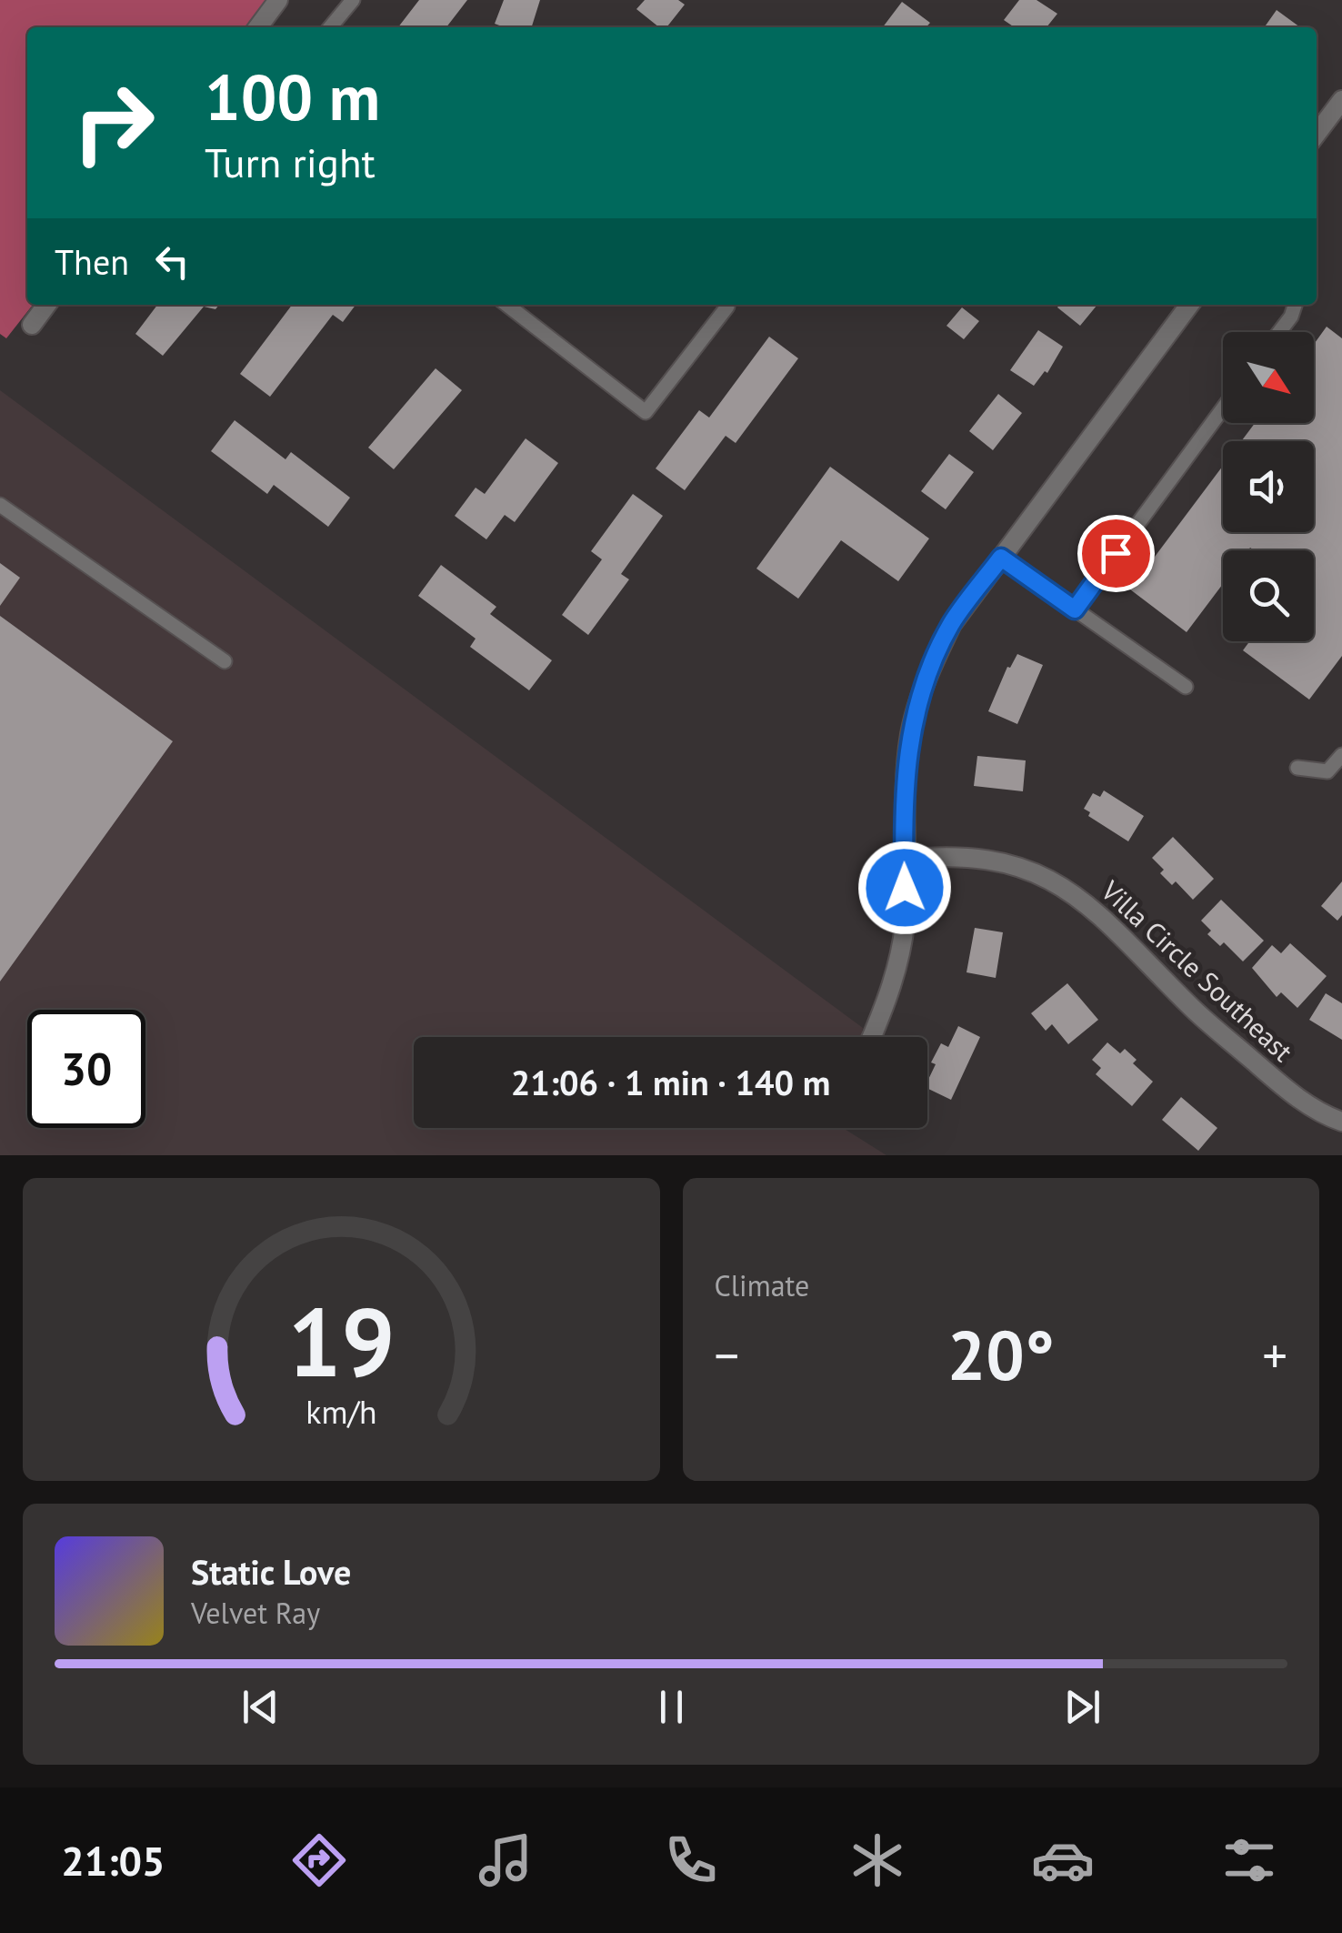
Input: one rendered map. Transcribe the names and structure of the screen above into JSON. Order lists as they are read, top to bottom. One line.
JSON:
{"streets":{"street":["Villa Circle Southeast"]},"north":"bottom right","page":{"turn":["100 m","Turn right"],"then":"Then","limit":"30","trip":"21:06 · 1 min · 140 m","tile":"Climate","heat":["−","20°","+"],"song":["Static Love","Velvet Ray"],"tabs":"21:05","gauge":["19","km/h"]}}
